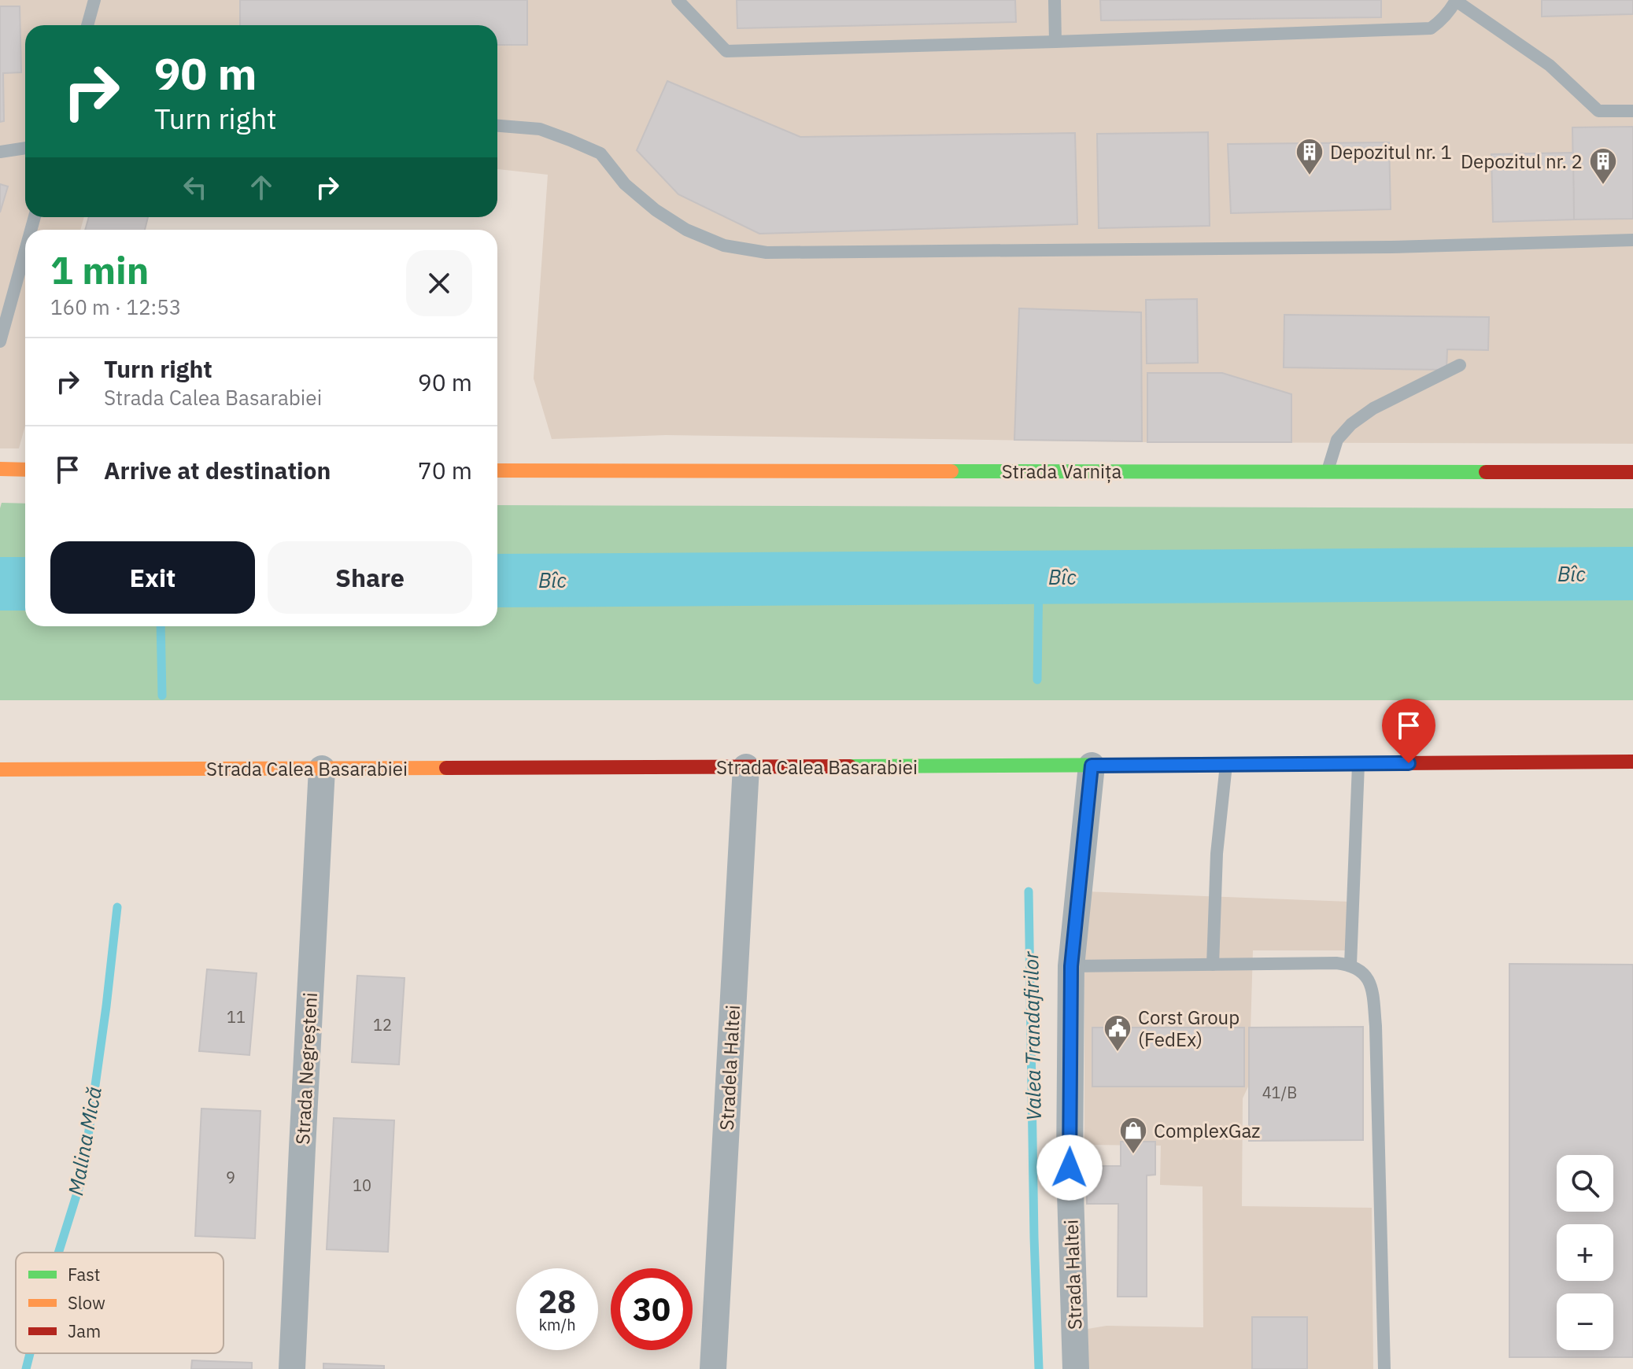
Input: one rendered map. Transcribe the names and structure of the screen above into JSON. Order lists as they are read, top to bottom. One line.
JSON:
{"streets":{"main road":["Strada Varnița","Strada Calea Basarabiei"],"street":["Stradela Haltei","Strada Negreșteni","Strada Haltei"]},"crossings":[["Strada Calea Basarabiei","Stradela Haltei"],["Strada Calea Basarabiei","Strada Negreșteni"],["Strada Calea Basarabiei","Strada Haltei"]],"water":["Bîc","Valea Trandafirilor","Malina Mică"],"places":{"building":["Depozitul nr. 1","Depozitul nr. 2"],"public building":["Corst Group (FedEx)"],"shop":["ComplexGaz"]},"house_numbers":["11","12","41/B","9","10"],"legend":["Fast","Slow","Jam"],"page":{"turn":["90 m","Turn right"],"heading":["1 min","160 m · 12:53"],"list":[{"name":"Turn right","note":"Strada Calea Basarabiei","value":"90 m"},{"name":"Arrive at destination","value":"70 m"}],"buttons":["Exit","Share"],"map_buttons":["+","−"],"speed":"28 km/h","limit":"30"}}
